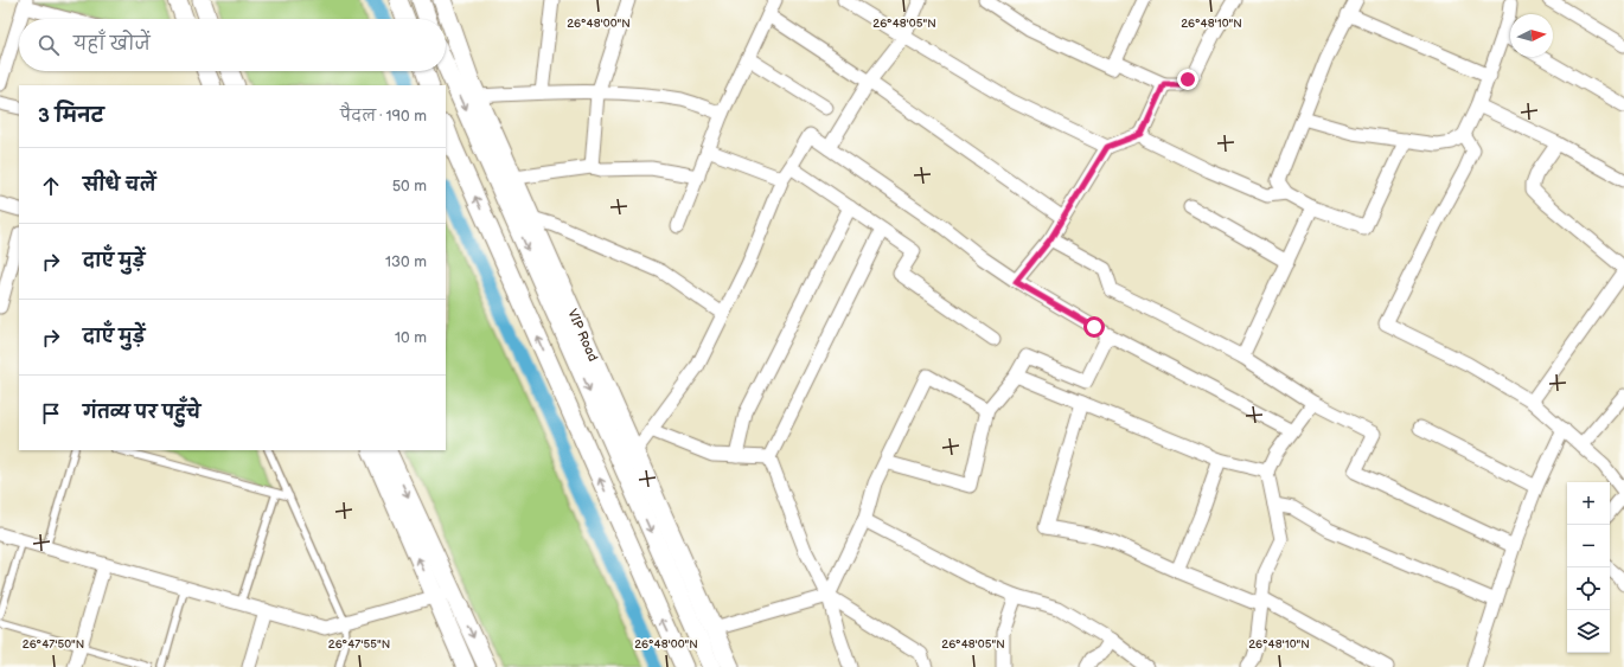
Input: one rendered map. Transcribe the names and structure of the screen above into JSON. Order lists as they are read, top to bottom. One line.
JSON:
{"streets":{"main road":["VIP Road"]},"north":"right","page":{"search":"यहाँ खोजें","heading":["3 मिनट","पैदल · 190 m"],"list":[["सीधे चलें","50 m"],["दाएँ मुड़ें","130 m"],["दाएँ मुड़ें","10 m"],"गंतव्य पर पहुँचे"],"map_buttons":["+","−"]},"coordinates":["26°48'00\"N","26°48'05\"N","26°48'10\"N","26°47'50\"N","26°47'55\"N"]}
